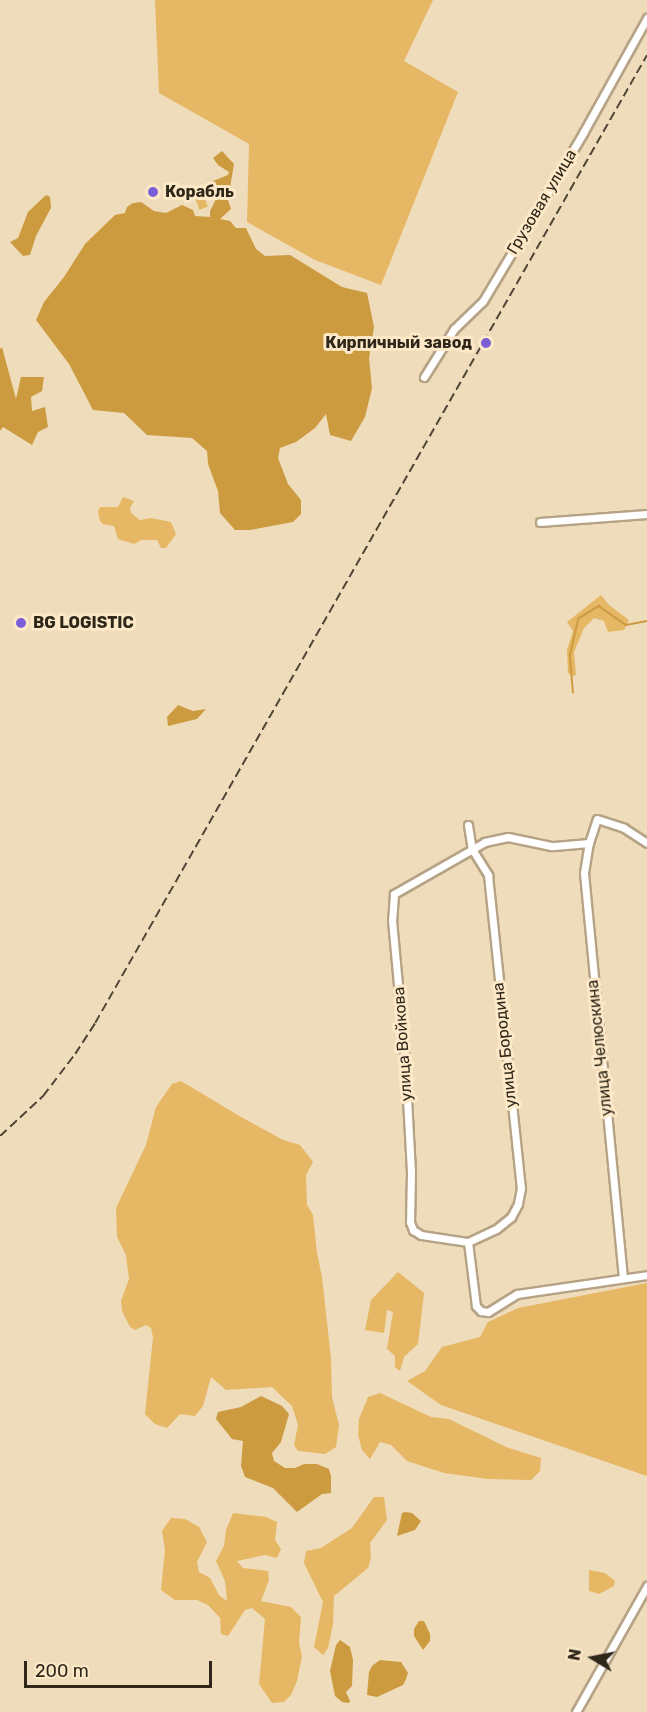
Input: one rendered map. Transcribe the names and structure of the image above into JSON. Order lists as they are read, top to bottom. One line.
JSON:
{"streets":{"street":["Грузовая улица","улица Войкова","улица Бородина","улица Челюскина"]},"crossings":[["улица Войкова","улица Бородина"]],"places":["Корабль","Кирпичный завод","BG LOGISTIC"],"scale_bar":"200 m","north":"left"}
